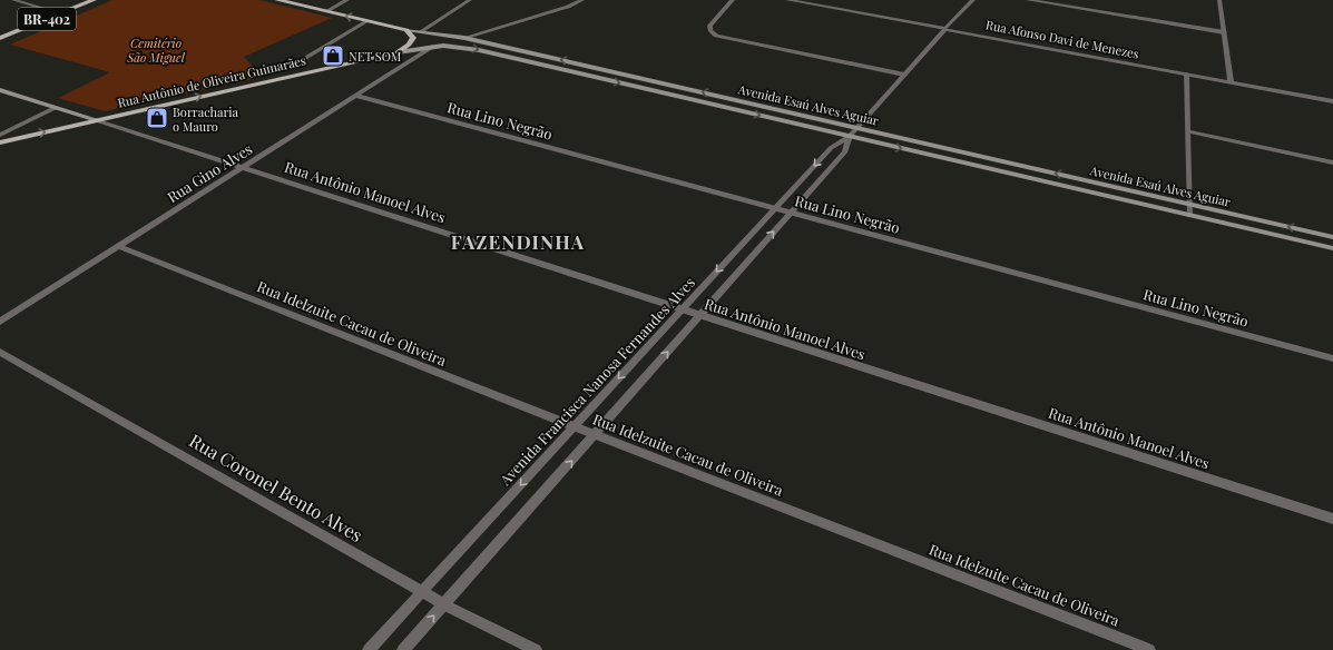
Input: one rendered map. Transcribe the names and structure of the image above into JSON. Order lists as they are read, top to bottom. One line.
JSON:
{"streets":{"main road":["BR-402","Rua Antônio de Oliveira Guimarães","Avenida Esaú Alves Aguiar","Rua Antônio Manoel Alves"],"street":["Rua Afonso Davi de Menezes","Rua Lino Negrão","Rua Gino Alves","Rua Idelzuite Cacau de Oliveira","Avenida Francisca Nanosa Fernandes Alves","Rua Coronel Bento Alves"]},"crossings":[["Rua Afonso Davi de Menezes","Avenida Francisca Nanosa Fernandes Alves"],["Rua Antônio de Oliveira Guimarães","Avenida Esaú Alves Aguiar"],["Rua Antônio de Oliveira Guimarães","Rua Antônio Manoel Alves"],["Avenida Esaú Alves Aguiar","Rua Gino Alves"],["Avenida Esaú Alves Aguiar","Avenida Francisca Nanosa Fernandes Alves"],["Rua Lino Negrão","Rua Gino Alves"],["Rua Lino Negrão","Avenida Francisca Nanosa Fernandes Alves"],["Rua Gino Alves","Rua Antônio Manoel Alves"],["Rua Gino Alves","Rua Idelzuite Cacau de Oliveira"],["Rua Antônio Manoel Alves","Avenida Francisca Nanosa Fernandes Alves"],["Rua Idelzuite Cacau de Oliveira","Avenida Francisca Nanosa Fernandes Alves"],["Avenida Francisca Nanosa Fernandes Alves","Rua Coronel Bento Alves"]],"one_way":["Rua Antônio de Oliveira Guimarães"],"districts":["FAZENDINHA"],"parks":["Cemitério São Miguel"],"places":{"shop":["NET SOM","Borracharia o Mauro"]}}
